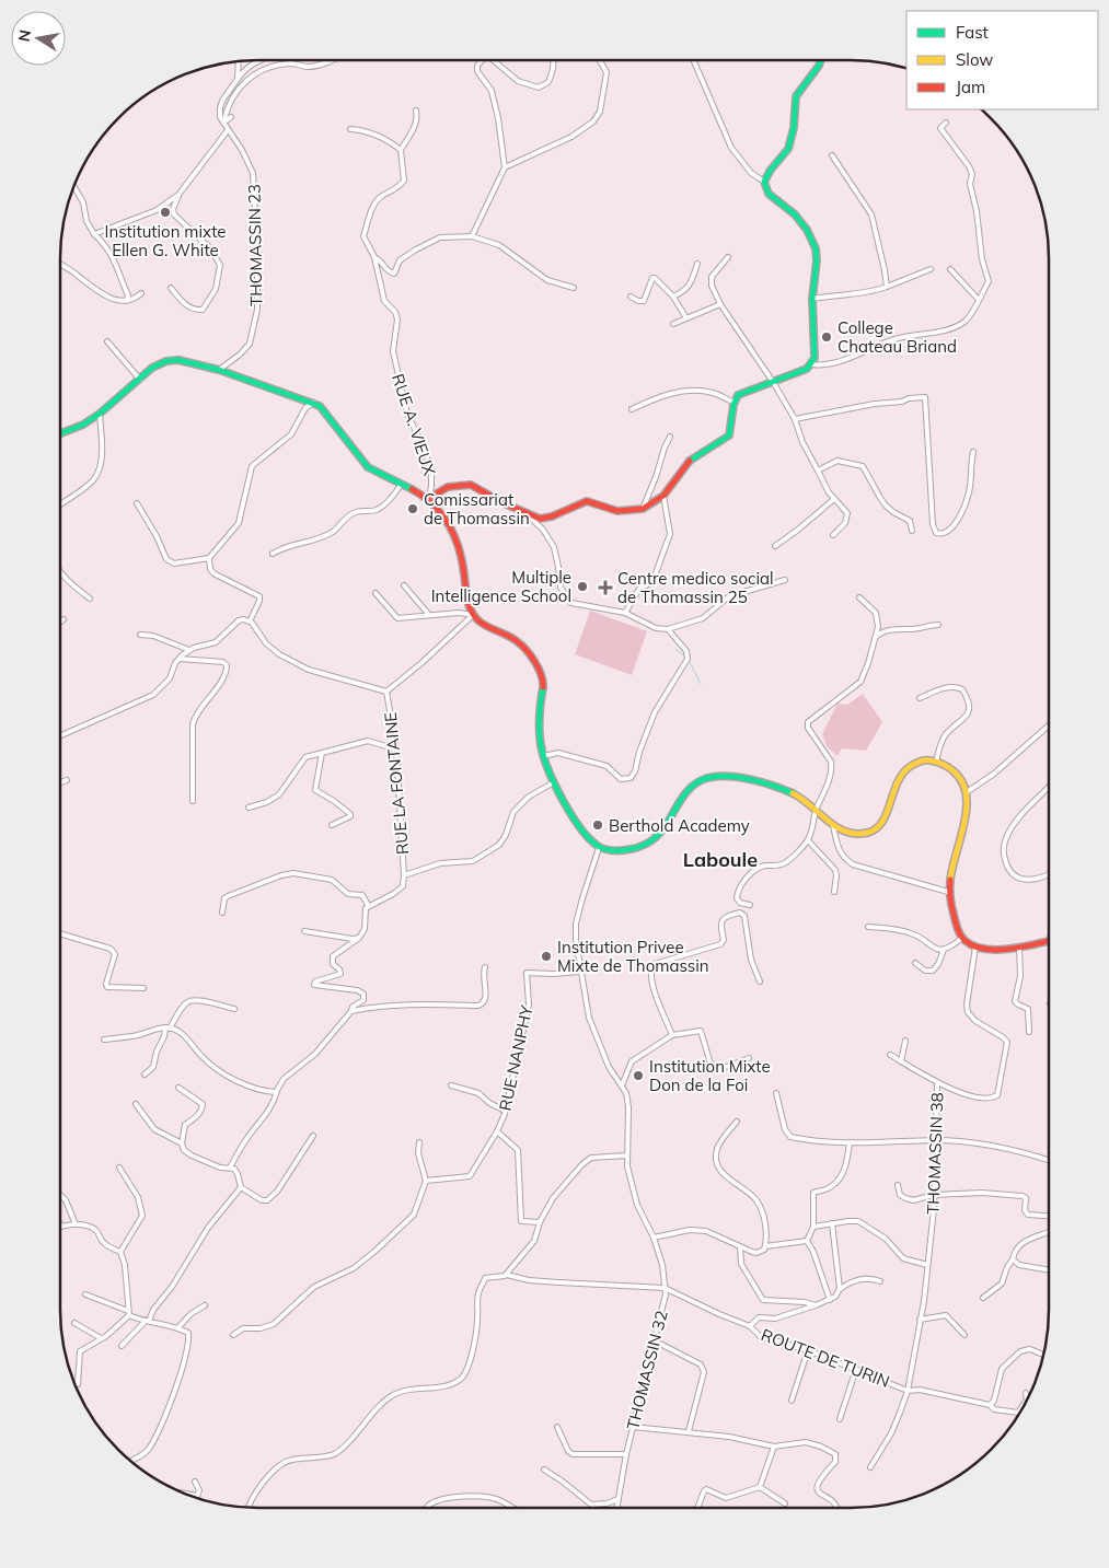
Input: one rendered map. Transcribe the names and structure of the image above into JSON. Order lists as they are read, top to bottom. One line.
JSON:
{"streets":{"street":["THOMASSIN 23","RUE A. VIEUX","RUE LA FONTAINE","RUE NANPHY","THOMASSIN 38","ROUTE DE TURIN","THOMASSIN 32"]},"crossings":[["RUE NANPHY","THOMASSIN 32"],["THOMASSIN 38","ROUTE DE TURIN"],["ROUTE DE TURIN","THOMASSIN 32"]],"districts":["Laboule"],"places":{"other":["Institution mixte Ellen G. White","College Chateau Briand","Comissariat de Thomassin","Multiple Intelligence School","Berthold Academy","Institution Privee Mixte de Thomassin","Institution Mixte Don de la Foi"],"health":["Centre medico social de Thomassin 25"]},"legend":["Fast","Slow","Jam"],"north":"left"}
